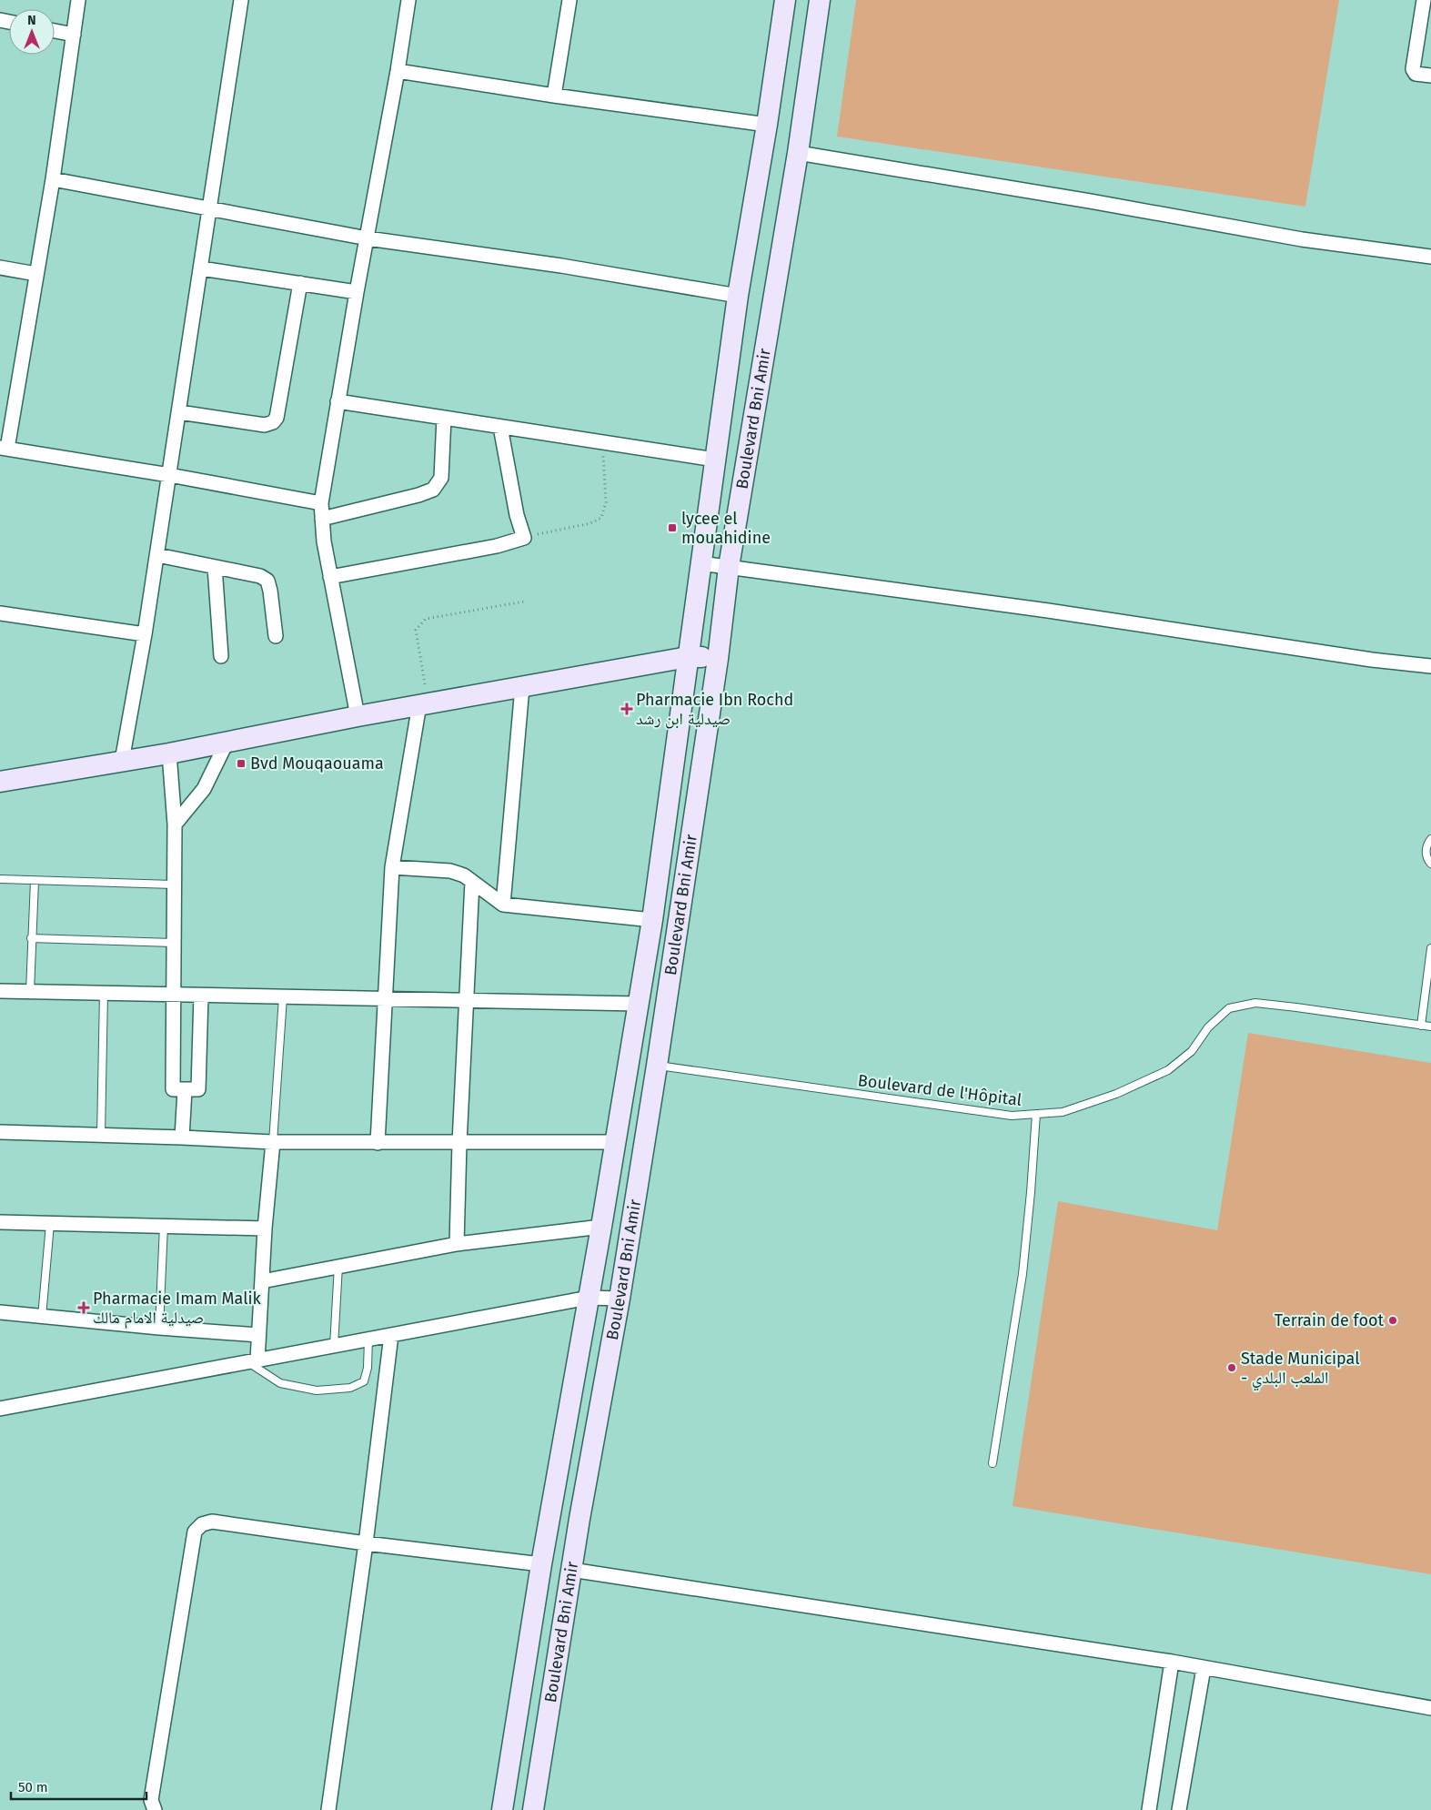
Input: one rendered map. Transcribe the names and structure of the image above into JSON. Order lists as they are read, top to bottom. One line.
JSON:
{"streets":{"main road":["Boulevard Bni Amir"],"lane":["Boulevard de l'Hôpital"]},"crossings":[["Boulevard Bni Amir","Boulevard de l'Hôpital"]],"places":{"transit":["lycee el mouahidine","Bvd Mouqaouama"],"health":["Pharmacie Ibn Rochd صيدلية ابن رشد","Pharmacie Imam Malik صيدلية الامام مالك"],"other":["Terrain de foot","Stade Municipal - الملعب البلدي"]},"scale_bar":"50 m","north":"top"}
